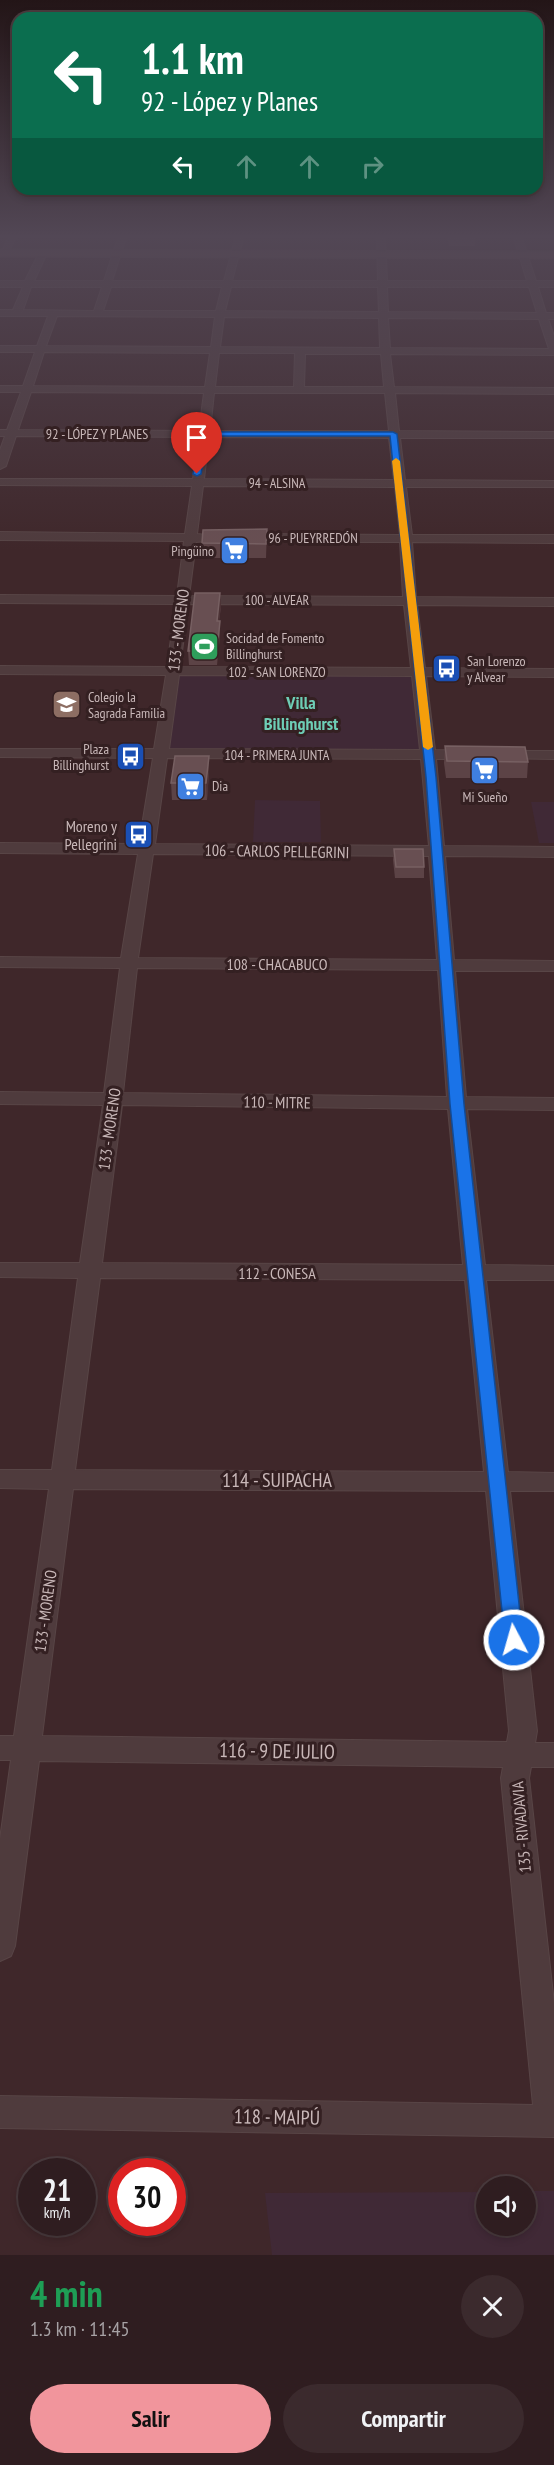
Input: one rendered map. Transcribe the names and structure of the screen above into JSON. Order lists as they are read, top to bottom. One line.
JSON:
{"streets":{"street":["92 - LÓPEZ Y PLANES","94 - ALSINA","96 - PUEYRREDÓN","100 - ALVEAR","133 - MORENO","102 - SAN LORENZO","104 - PRIMERA JUNTA","106 - CARLOS PELLEGRINI","108 - CHACABUCO","110 - MITRE","112 - CONESA","114 - SUIPACHA","116 - 9 DE JULIO","135 - RIVADAVIA","118 - MAIPÚ"]},"crossings":[["92 - LÓPEZ Y PLANES","133 - MORENO"],["92 - LÓPEZ Y PLANES","135 - RIVADAVIA"],["94 - ALSINA","133 - MORENO"],["94 - ALSINA","135 - RIVADAVIA"],["96 - PUEYRREDÓN","133 - MORENO"],["96 - PUEYRREDÓN","135 - RIVADAVIA"],["100 - ALVEAR","133 - MORENO"],["100 - ALVEAR","135 - RIVADAVIA"],["133 - MORENO","102 - SAN LORENZO"],["133 - MORENO","104 - PRIMERA JUNTA"],["133 - MORENO","106 - CARLOS PELLEGRINI"],["133 - MORENO","108 - CHACABUCO"],["133 - MORENO","110 - MITRE"],["133 - MORENO","112 - CONESA"],["133 - MORENO","114 - SUIPACHA"],["133 - MORENO","116 - 9 DE JULIO"],["102 - SAN LORENZO","135 - RIVADAVIA"],["104 - PRIMERA JUNTA","135 - RIVADAVIA"],["106 - CARLOS PELLEGRINI","135 - RIVADAVIA"],["108 - CHACABUCO","135 - RIVADAVIA"],["110 - MITRE","135 - RIVADAVIA"],["112 - CONESA","135 - RIVADAVIA"],["114 - SUIPACHA","135 - RIVADAVIA"],["116 - 9 DE JULIO","135 - RIVADAVIA"],["135 - RIVADAVIA","118 - MAIPÚ"]],"districts":["Villa Billinghurst"],"places":{"supermarket":["Pingüino","Mi Sueño","Dia"],"sports":["Socidad de Fomento Billinghurst"],"bus stop":["San Lorenzo y Alvear","Plaza Billinghurst","Moreno y Pellegrini"],"school or university":["Colegio la Sagrada Familia"]},"page":{"turn":["1.1 km","92 - López y Planes"],"speed":"21 km/h","limit":"30","heading":["4 min","1.3 km · 11:45"],"buttons":["Salir","Compartir"]}}
